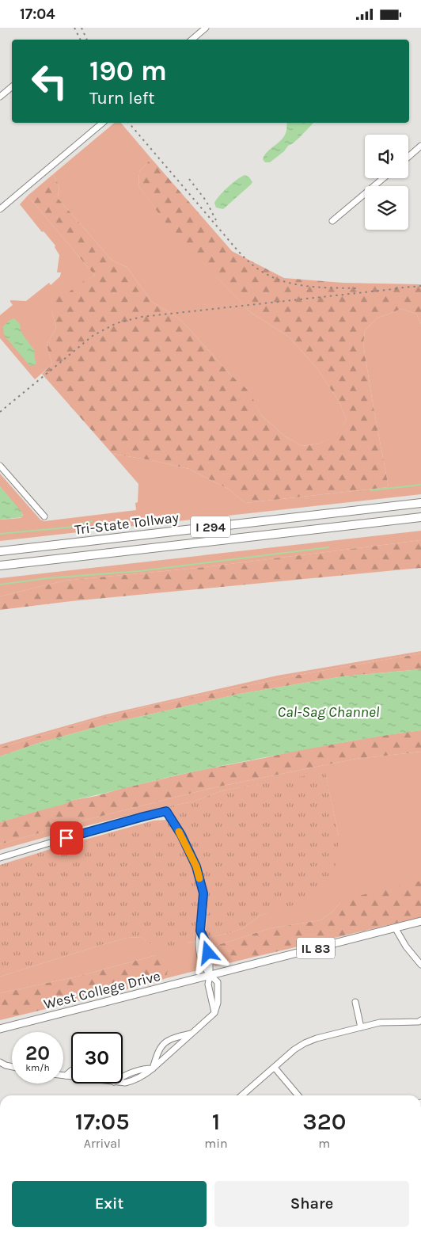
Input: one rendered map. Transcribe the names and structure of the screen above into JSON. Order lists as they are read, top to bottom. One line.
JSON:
{"streets":{"highway":["Tri-State Tollway","I 294"],"main road":["IL 83","West College Drive"]},"crossings":[["IL 83","West College Drive"]],"water":["Cal-Sag Channel"],"page":{"status":"17:04","turn":["190 m","Turn left"],"speed":"20 km/h","limit":"30","eta":["17:05","Arrival","1","min","320","m"],"buttons":["Exit","Share"]}}
